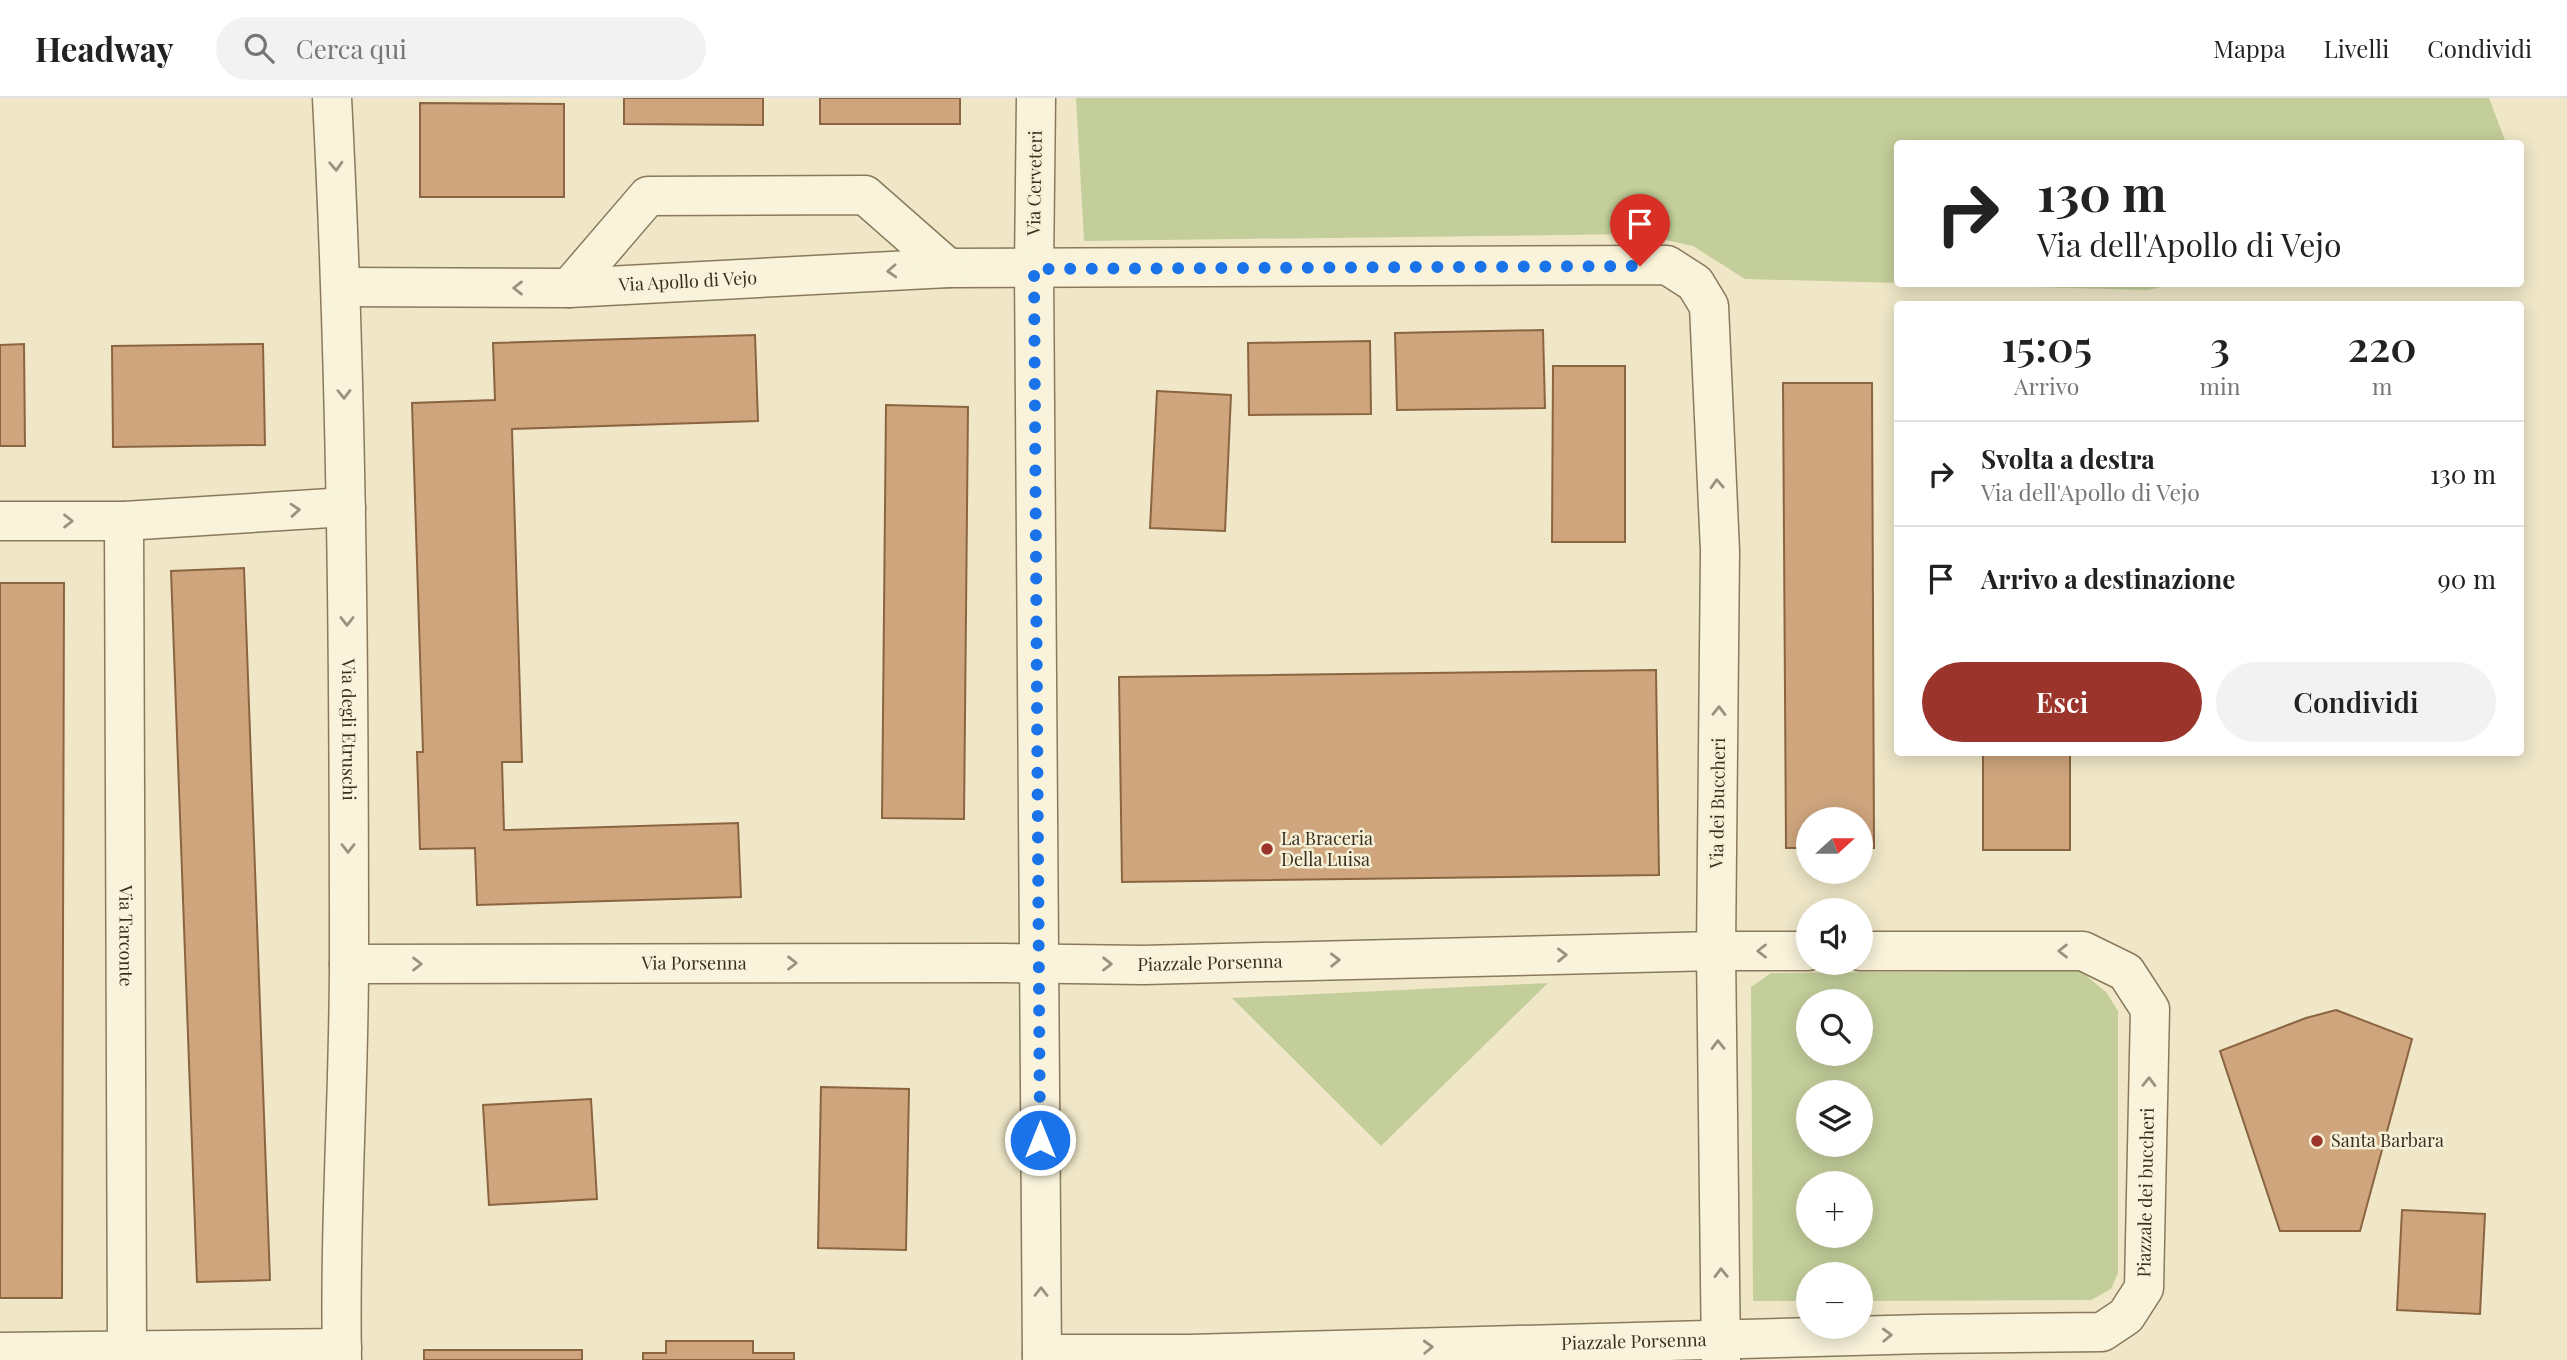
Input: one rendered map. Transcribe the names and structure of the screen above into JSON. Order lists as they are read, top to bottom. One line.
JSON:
{"streets":{"street":["Via Cerveteri","Via Apollo di Vejo","Via degli Etruschi","Via dei Buccheri","Via Tarconte","Via Porsenna","Piazzale Porsenna","Piazzale dei buccheri"]},"crossings":[["Via Cerveteri","Via Apollo di Vejo"],["Via Apollo di Vejo","Via degli Etruschi"],["Via Apollo di Vejo","Via dei Buccheri"],["Via degli Etruschi","Via Porsenna"],["Via dei Buccheri","Piazzale Porsenna"],["Via dei Buccheri","Piazzale dei buccheri"],["Via Porsenna","Piazzale Porsenna"],["Piazzale Porsenna","Piazzale dei buccheri"]],"one_way":["Via Apollo di Vejo","Via degli Etruschi","Via dei Buccheri","Via Porsenna","Piazzale Porsenna"],"places":["La Braceria Della Luisa","Santa Barbara"],"north":"right","page":{"header":"Headway","search":"Cerca qui","nav":["Mappa","Livelli","Condividi"],"turn":["130 m","Via dell'Apollo di Vejo"],"eta":["15:05","Arrivo","3","min","220","m"],"list":[{"name":"Svolta a destra","note":"Via dell'Apollo di Vejo","value":"130 m"},{"name":"Arrivo a destinazione","value":"90 m"}],"buttons":["Esci","Condividi"],"map_buttons":["+","−"]}}
